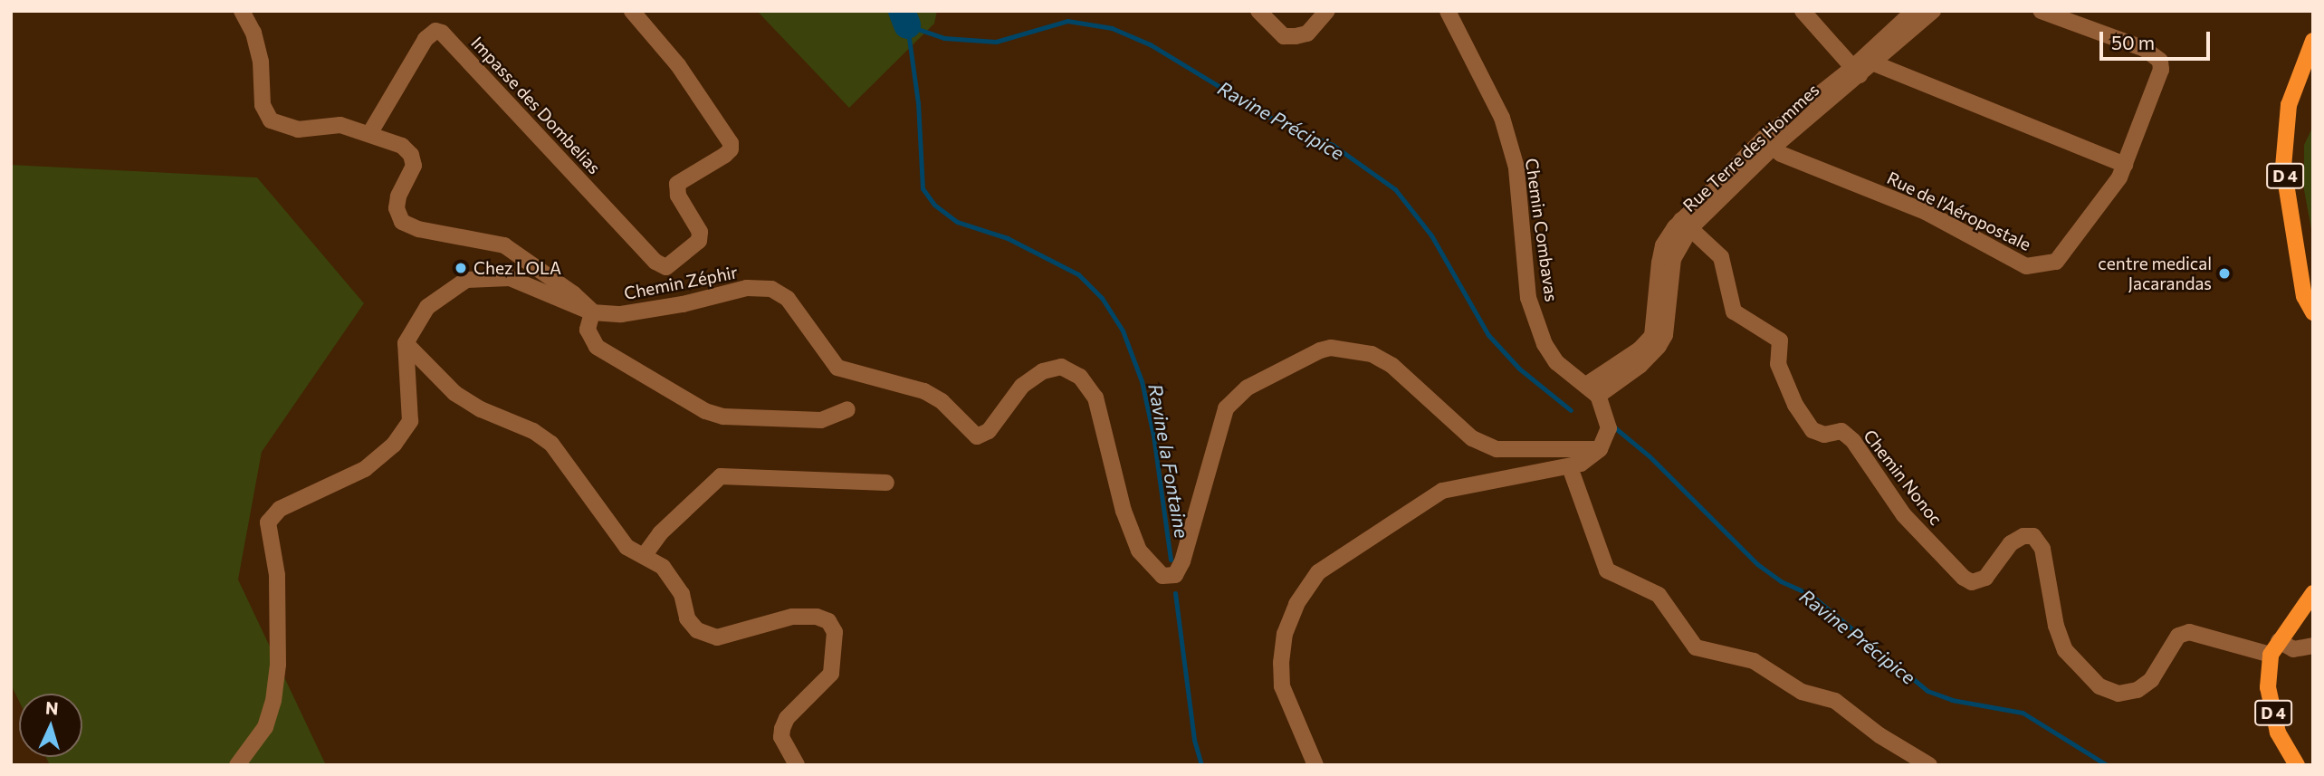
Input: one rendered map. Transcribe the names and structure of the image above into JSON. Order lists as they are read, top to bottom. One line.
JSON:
{"streets":{"main road":["D 4"],"street":["Impasse des Dombelias","Rue Terre des Hommes","Rue de l'Aéropostale","Chemin Combavas","Chemin Zéphir","Chemin Nonoc"]},"crossings":[["Rue Terre des Hommes","Rue de l'Aéropostale"],["Rue Terre des Hommes","Chemin Combavas"],["Rue Terre des Hommes","Chemin Nonoc"],["D 4","Chemin Nonoc"]],"water":["Ravine Précipice","Ravine la Fontaine"],"places":["Chez LOLA","centre medical Jacarandas"],"scale_bar":"50 m","north":"top"}
